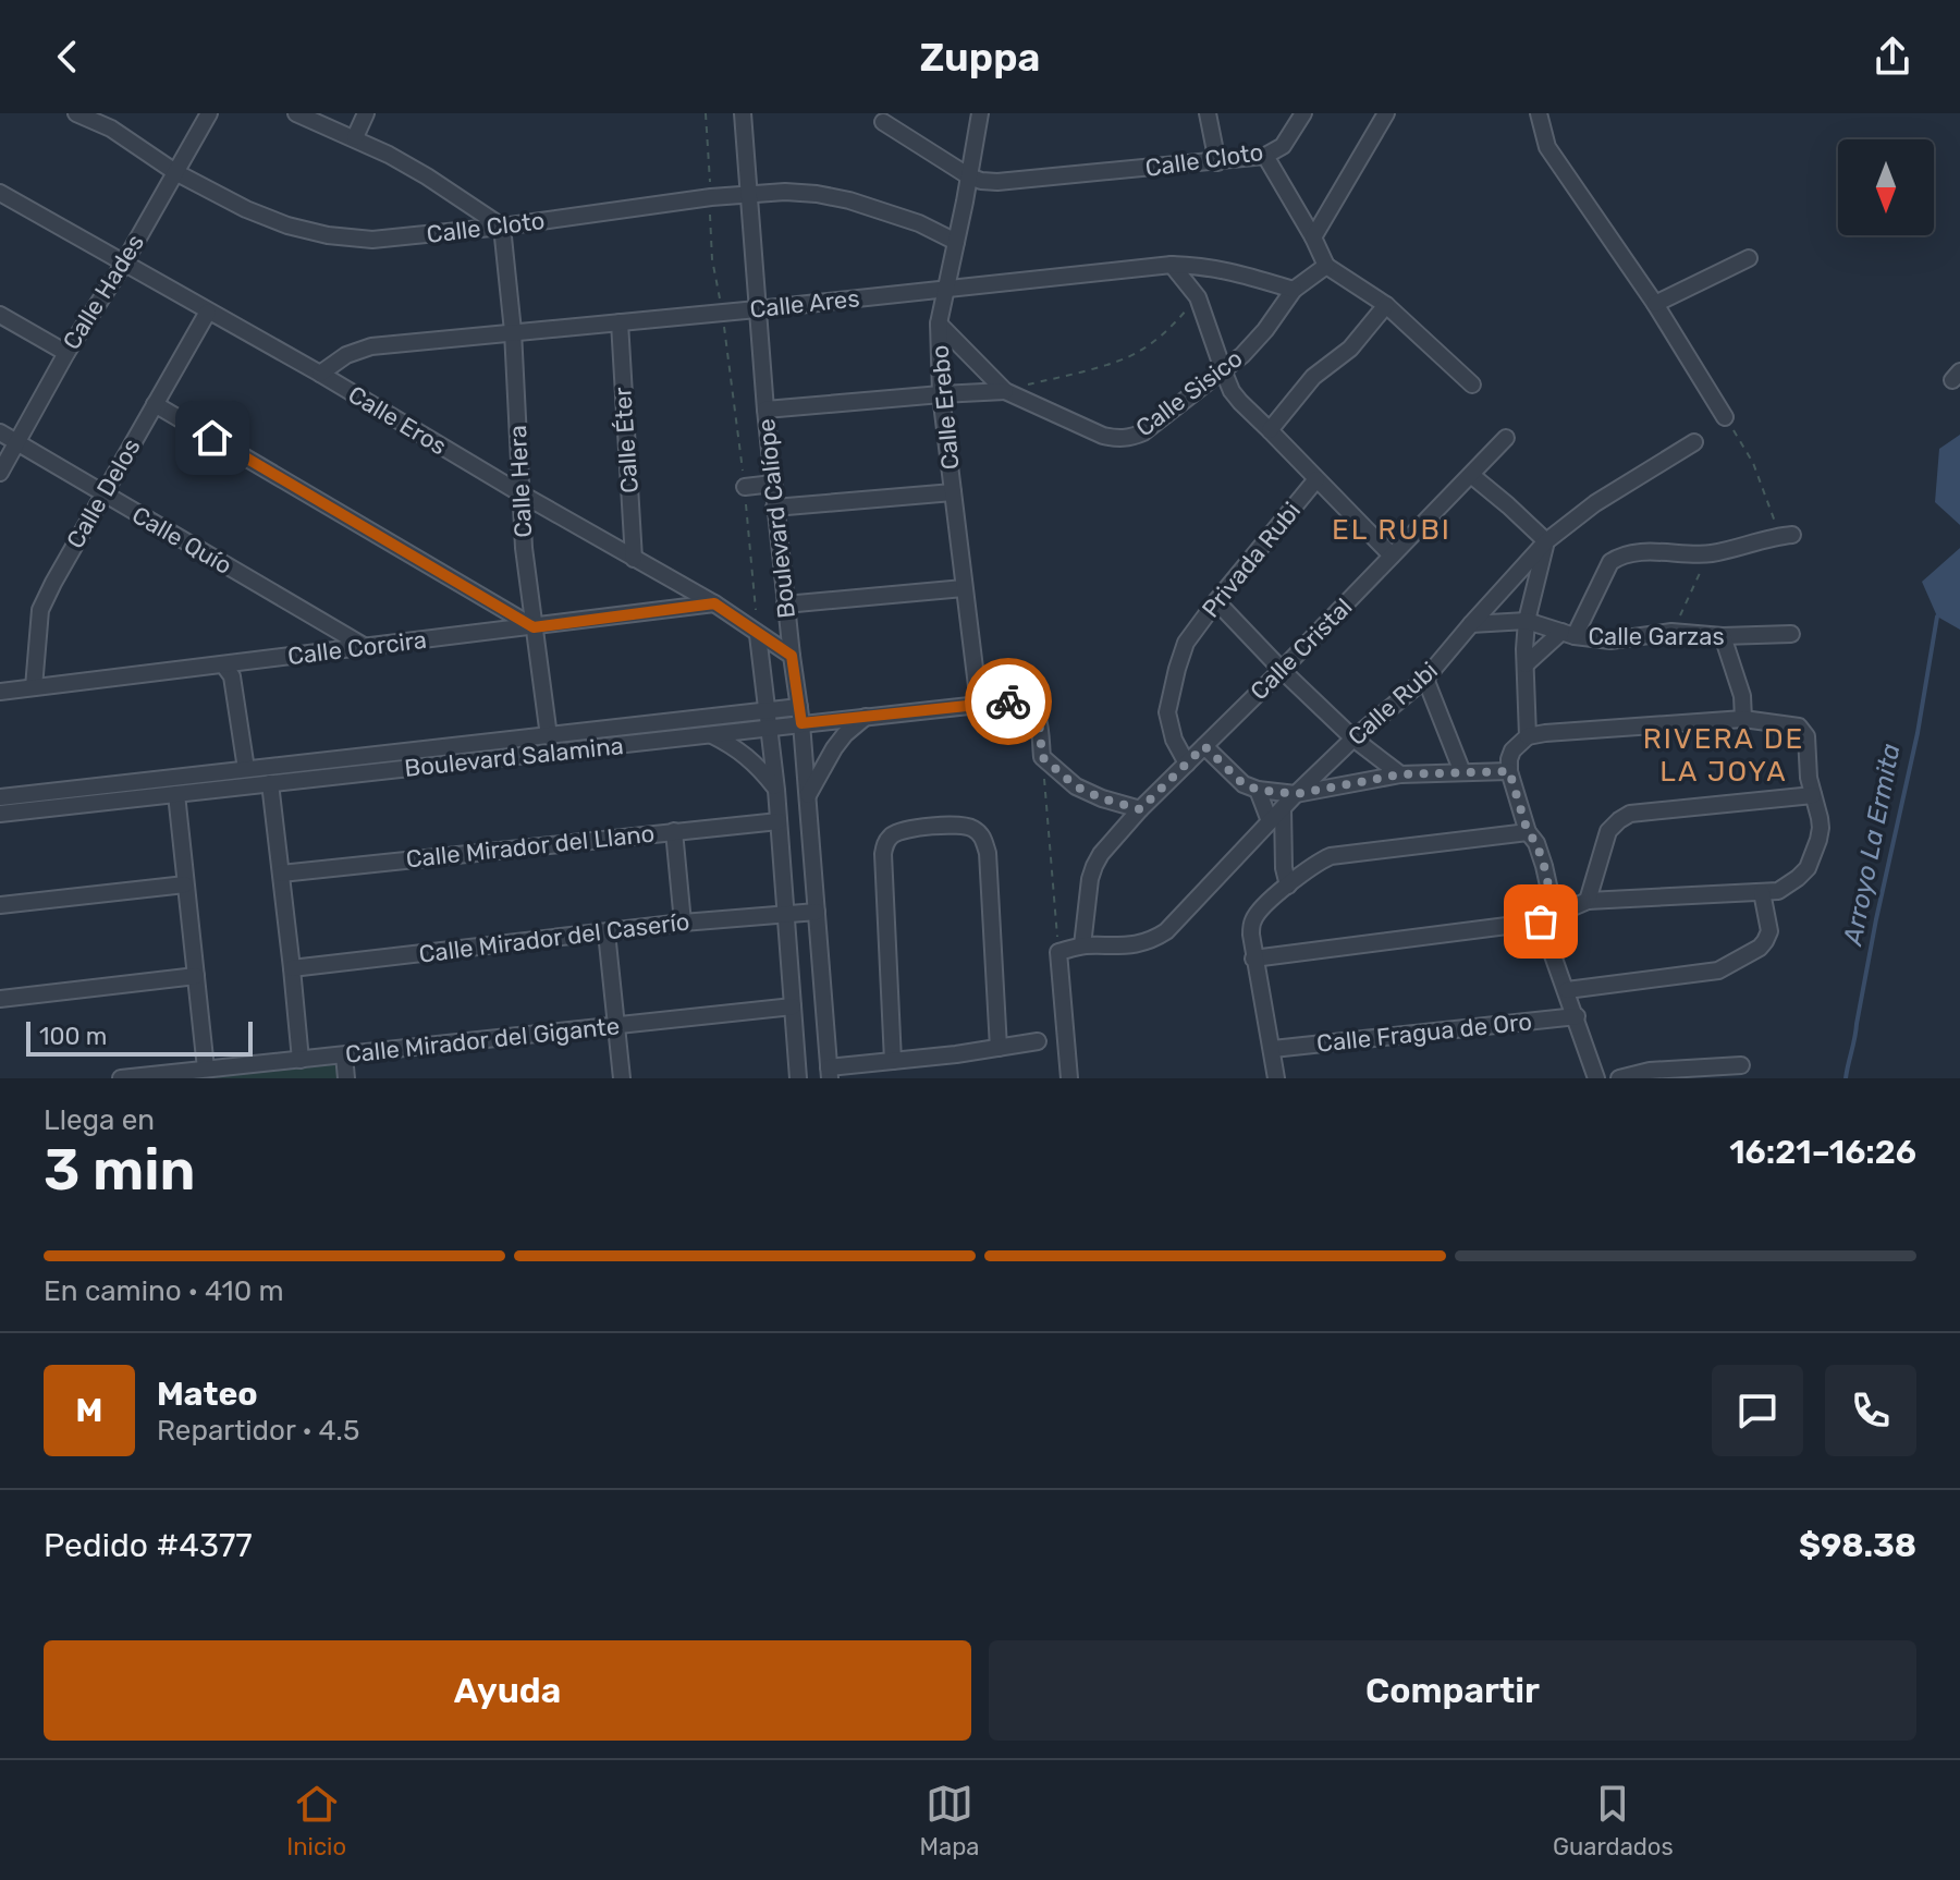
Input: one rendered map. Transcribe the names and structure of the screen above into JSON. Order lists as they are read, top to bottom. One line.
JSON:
{"streets":{"street":["Calle Cloto","Calle Hades","Calle Ares","Calle Sisico","Calle Erebo","Calle Eros","Calle Éter","Calle Hera","Calle Delos","Boulevard Calíope","Calle Quío","Privada Rubi","Calle Garzas","Calle Corcira","Calle Cristal","Calle Rubi","Boulevard Salamina","Calle Mirador del Llano","Calle Mirador del Caserío","Calle Fragua de Oro","Calle Mirador del Gigante"]},"crossings":[["Calle Cloto","Calle Hades"],["Calle Cloto","Calle Erebo"],["Calle Cloto","Calle Hera"],["Calle Cloto","Boulevard Calíope"],["Calle Hades","Calle Eros"],["Calle Hades","Calle Quío"],["Calle Ares","Calle Sisico"],["Calle Ares","Calle Erebo"],["Calle Ares","Calle Eros"],["Calle Ares","Calle Éter"],["Calle Ares","Calle Hera"],["Calle Ares","Boulevard Calíope"],["Calle Erebo","Boulevard Salamina"],["Calle Eros","Calle Éter"],["Calle Eros","Calle Hera"],["Calle Eros","Calle Delos"],["Calle Eros","Boulevard Calíope"],["Calle Eros","Calle Corcira"],["Calle Hera","Calle Corcira"],["Calle Hera","Boulevard Salamina"],["Calle Delos","Calle Quío"],["Calle Delos","Calle Corcira"],["Boulevard Calíope","Boulevard Salamina"],["Boulevard Calíope","Calle Mirador del Caserío"],["Calle Quío","Calle Corcira"],["Privada Rubi","Calle Cristal"],["Calle Garzas","Calle Rubi"],["Calle Cristal","Calle Rubi"]],"districts":["EL RUBI","RIVERA DE LA JOYA"],"water":["Arroyo La Ermita"],"scale_bar":"100 m","north":"bottom","page":{"header":"Zuppa","scale":"100 m","heading":["3 min","Llega en","16:21–16:26"],"panel":["Mateo","Repartidor · 4.5","Pedido #4377","$98.38"],"bar":"En camino · 410 m","round":"M","buttons":["Ayuda","Compartir"],"tabs":["Inicio","Mapa","Guardados"]}}
